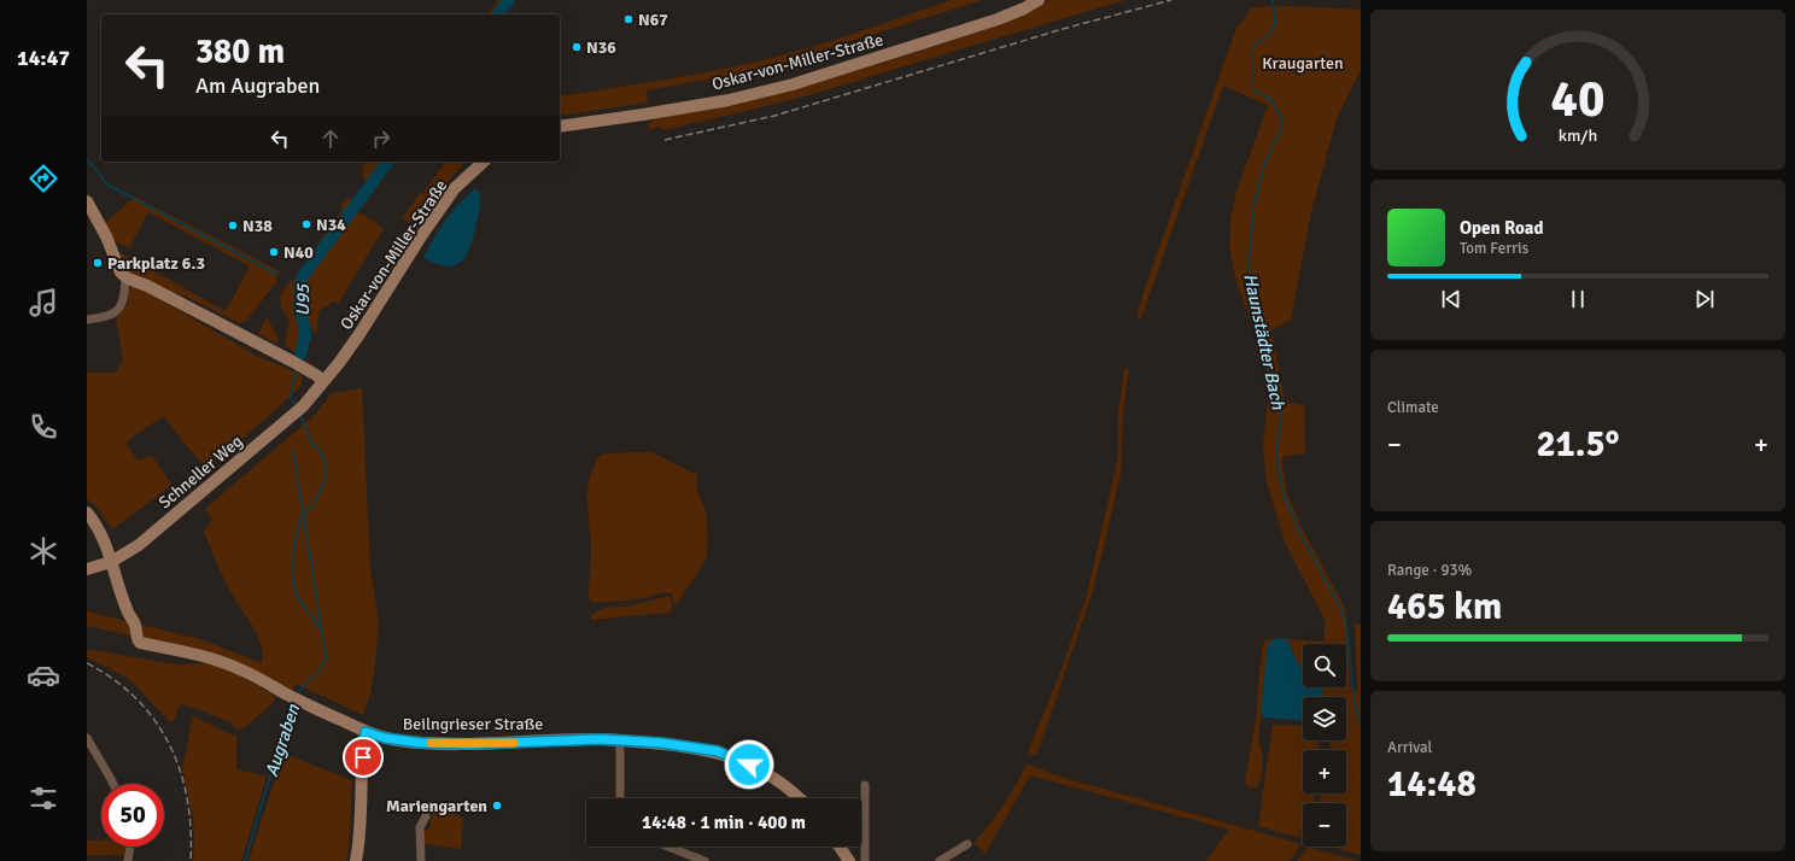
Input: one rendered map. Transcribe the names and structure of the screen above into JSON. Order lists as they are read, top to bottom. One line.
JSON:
{"streets":{"main road":["Oskar-von-Miller-Straße","Schneller Weg","Beilngrieser Straße"]},"crossings":[["Oskar-von-Miller-Straße","Schneller Weg"],["Schneller Weg","Beilngrieser Straße"]],"water":["U95","Haunstädter Bach","Augraben"],"parks":["Kraugarten"],"places":["N67","N36","N34","N38","N40","Parkplatz 6.3","Mariengarten"],"page":{"tabs":"14:47","turn":["380 m","Am Augraben"],"song":["Open Road","Tom Ferris"],"tile":["Climate",["Range · 93%","465 km"],["Arrival","14:48"]],"heat":["−","21.5°","+"],"map_buttons":["+","−"],"limit":"50","trip":"14:48 · 1 min · 400 m","gauge":["40","km/h"]}}
